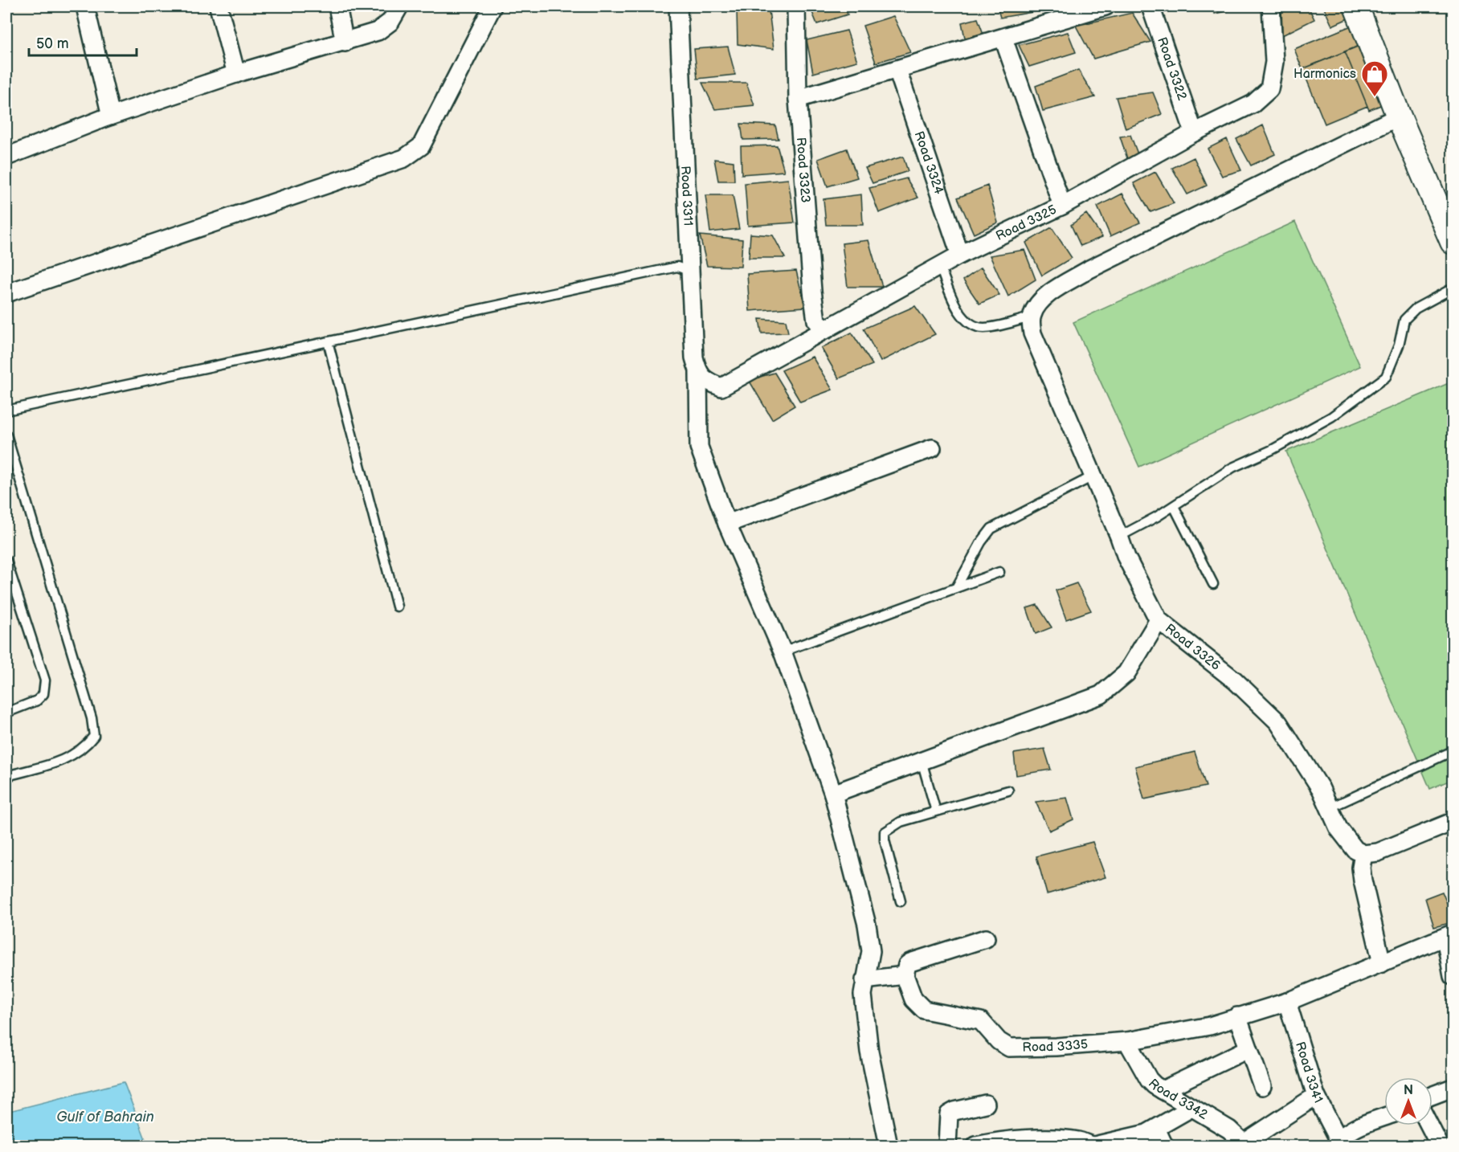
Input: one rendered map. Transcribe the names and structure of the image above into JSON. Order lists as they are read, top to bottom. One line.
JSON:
{"streets":{"street":["Road 3322","Road 3324","Road 3323","Road 3311","Road 3325","Road 3326","Road 3335","Road 3341","Road 3342"]},"crossings":[["Road 3322","Road 3325"],["Road 3324","Road 3325"],["Road 3323","Road 3325"],["Road 3311","Road 3325"],["Road 3335","Road 3341"],["Road 3335","Road 3342"],["Road 3341","Road 3342"]],"water":["Gulf of Bahrain"],"places":{"shop":["Harmonics"]},"scale_bar":"50 m","north":"top"}
